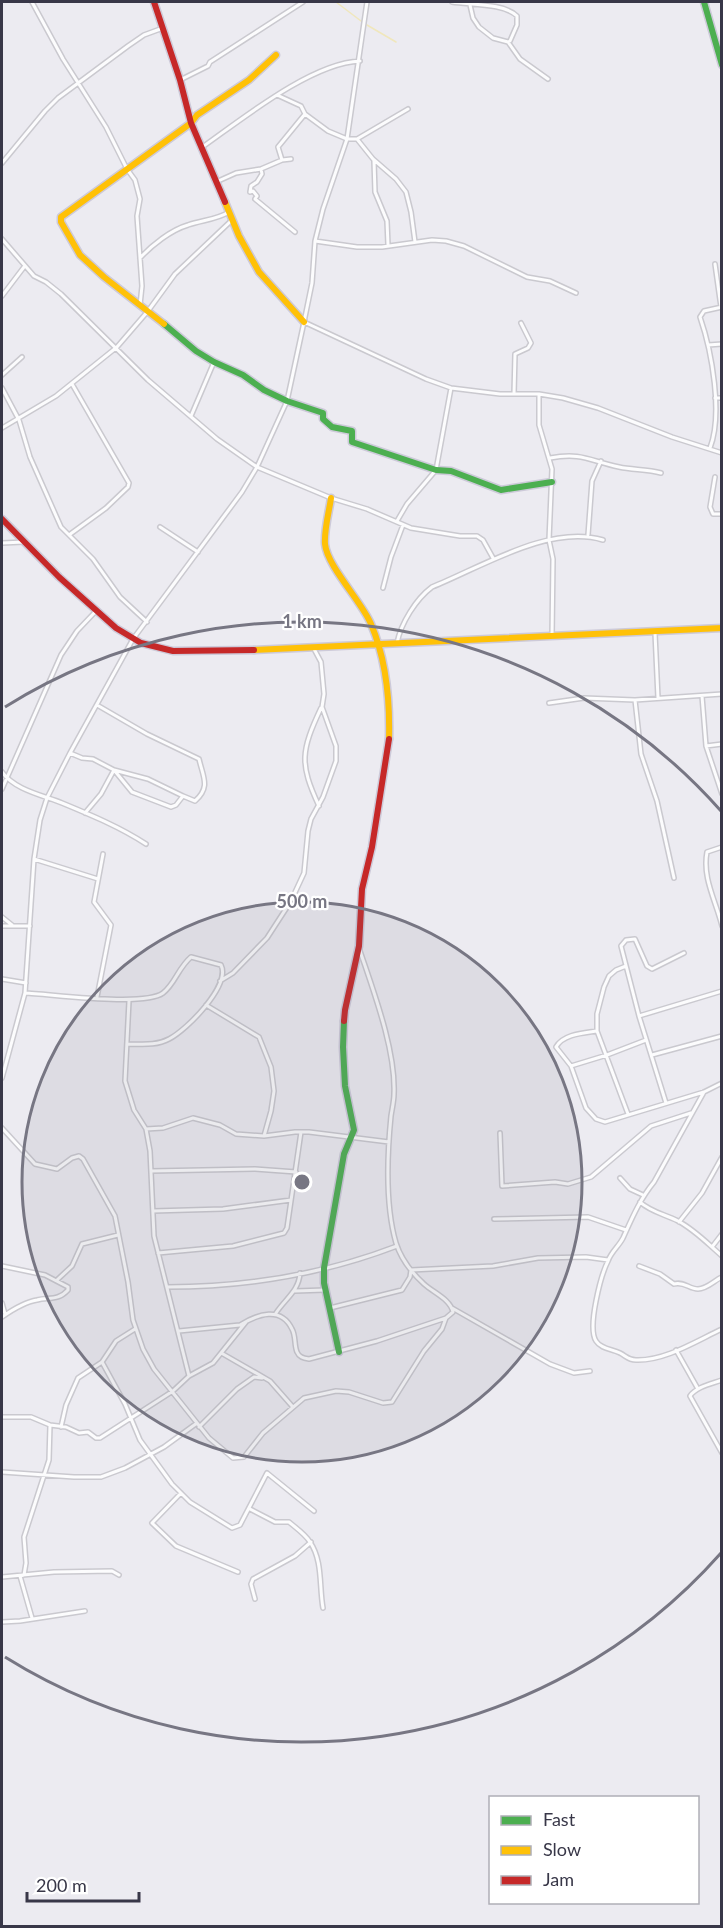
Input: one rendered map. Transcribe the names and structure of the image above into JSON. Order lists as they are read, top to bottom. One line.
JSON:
{"legend":["Fast","Slow","Jam"],"scale_bar":"200 m","rings":["1 km","500 m"]}
